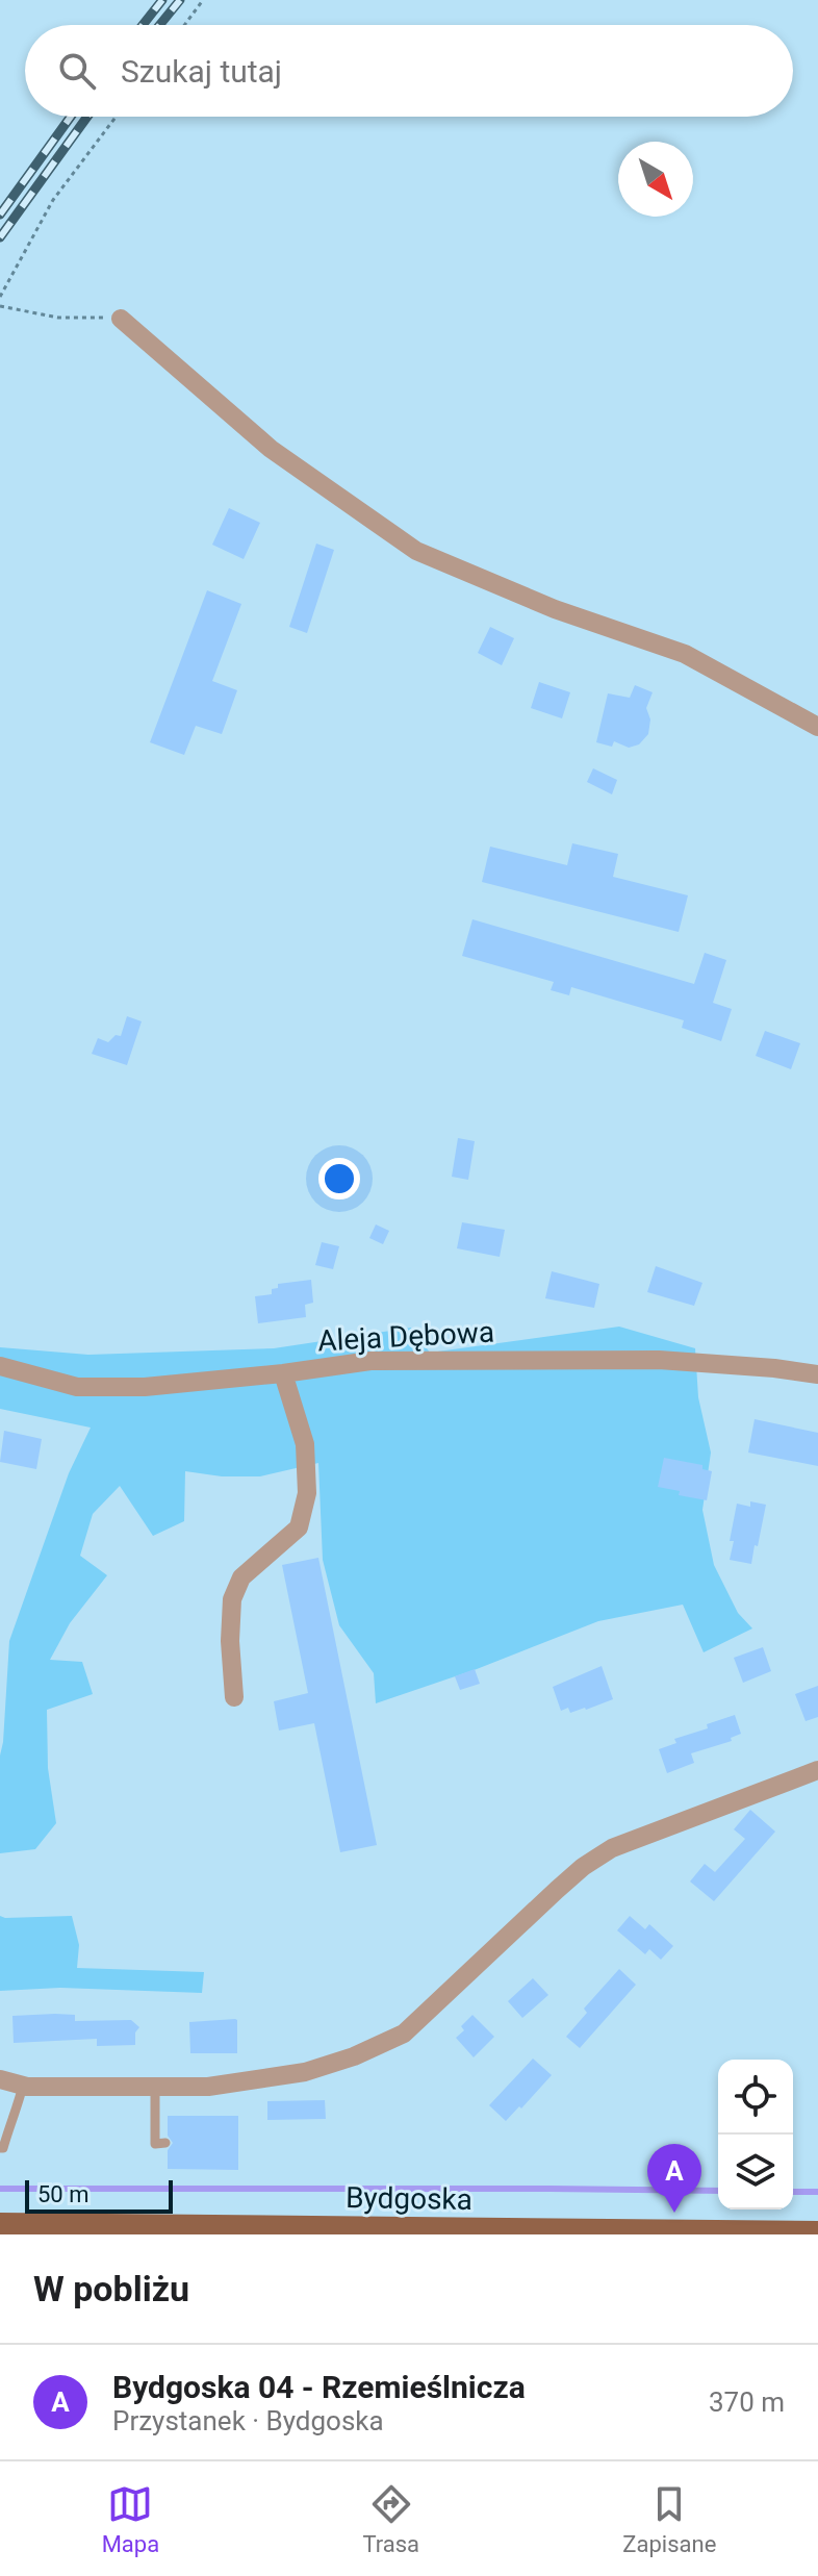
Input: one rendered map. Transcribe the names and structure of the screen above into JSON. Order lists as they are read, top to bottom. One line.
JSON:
{"streets":{"main road":["Bydgoska"],"street":["Aleja Dębowa"]},"scale_bar":"50 m","north":"bottom right","page":{"search":"Szukaj tutaj","pins":"A","scale":"50 m","heading":"W pobliżu","list":[{"mark":"A","name":"Bydgoska 04 - Rzemieślnicza","note":"Przystanek · Bydgoska","value":"370 m"}],"nav":["Mapa","Trasa","Zapisane"]}}
